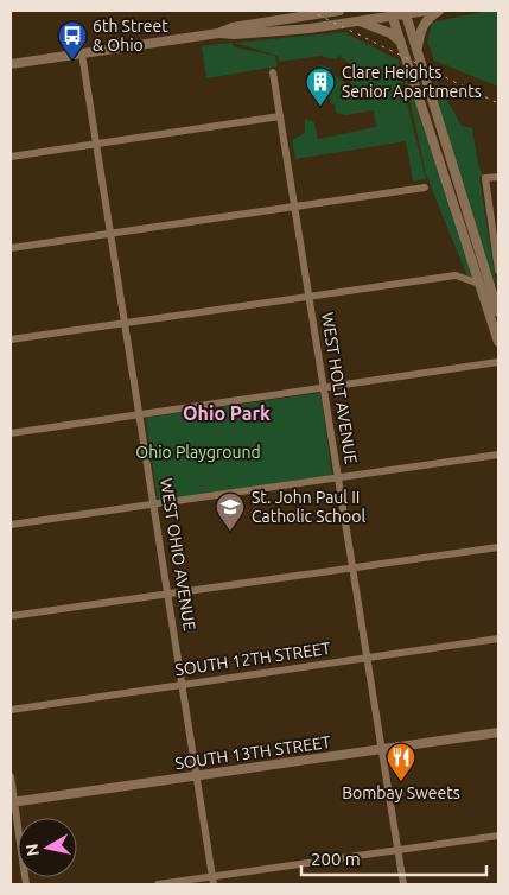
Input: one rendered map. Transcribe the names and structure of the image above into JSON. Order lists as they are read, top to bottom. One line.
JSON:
{"streets":{"street":["WEST HOLT AVENUE","WEST OHIO AVENUE","SOUTH 12TH STREET","SOUTH 13TH STREET"]},"crossings":[["WEST HOLT AVENUE","SOUTH 12TH STREET"],["WEST HOLT AVENUE","SOUTH 13TH STREET"],["WEST OHIO AVENUE","SOUTH 12TH STREET"],["WEST OHIO AVENUE","SOUTH 13TH STREET"]],"districts":["Ohio Park"],"parks":["Ohio Playground"],"places":{"bus stop":["6th Street & Ohio"],"building":["Clare Heights Senior Apartments"],"school or university":["St. John Paul II Catholic School"],"restaurant":["Bombay Sweets"]},"scale_bar":"200 m","north":"left"}
